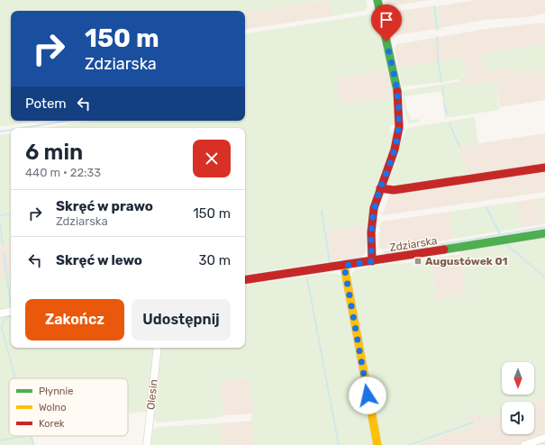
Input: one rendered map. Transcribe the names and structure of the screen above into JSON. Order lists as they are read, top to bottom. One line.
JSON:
{"streets":{"street":["Zdziarska","Olesin"]},"places":{"transit":["Augustówek 01"]},"legend":["Płynnie","Wolno","Korek"],"north":"bottom","page":{"turn":["150 m","Zdziarska"],"then":"Potem","heading":["6 min","440 m · 22:33"],"list":[{"name":"Skręć w prawo","note":"Zdziarska","value":"150 m"},{"name":"Skręć w lewo","value":"30 m"}],"buttons":["Zakończ","Udostępnij"]}}
